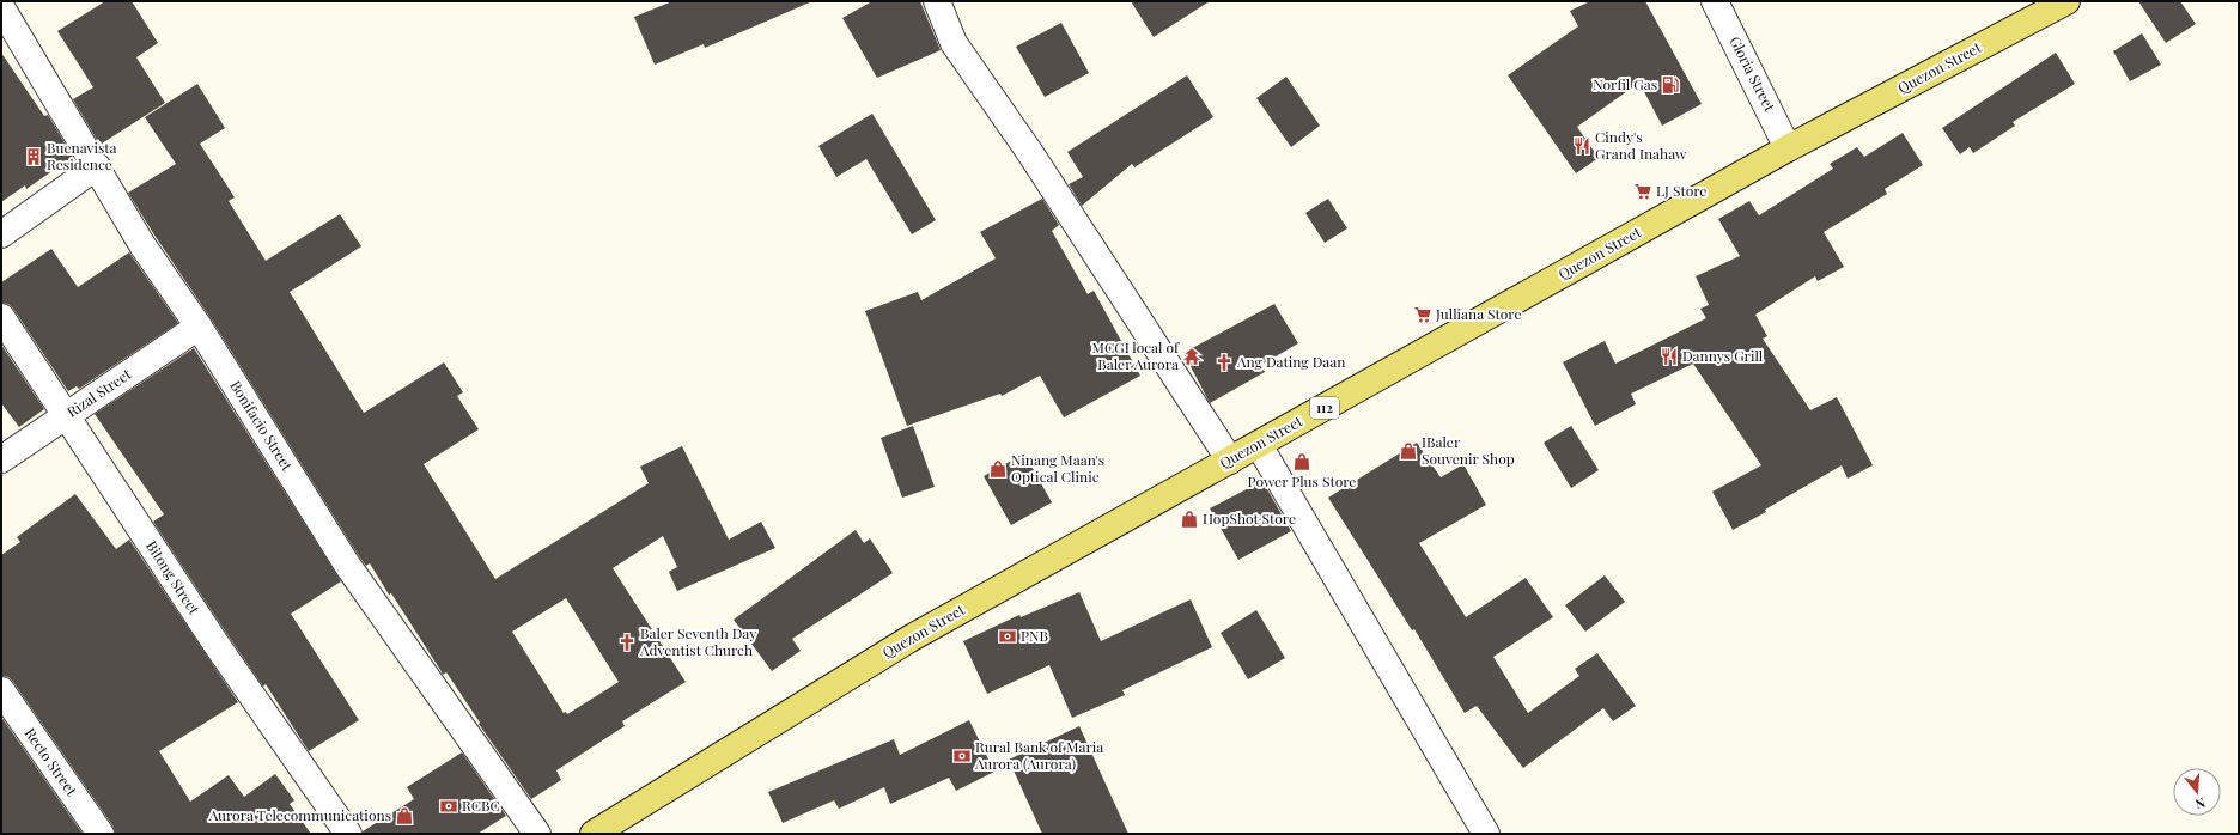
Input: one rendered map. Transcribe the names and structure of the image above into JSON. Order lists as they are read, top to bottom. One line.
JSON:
{"streets":{"main road":["Quezon Street","112"],"street":["Gloria Street","Rizal Street","Bonifacio Street","Bitong Street","Recto Street"]},"crossings":[["Quezon Street","Gloria Street"],["Rizal Street","Bonifacio Street"],["Rizal Street","Bitong Street"]],"places":{"fuel station":["Norfil Gas"],"restaurant":["Cindy's Grand Inahaw","Dannys Grill"],"building":["Buenavista Residence"],"supermarket":["LJ Store","Julliana Store"],"temple":["MCGI local of Baler Aurora"],"church":["Ang Dating Daan","Baler Seventh Day Adventist Church"],"shop":["IBaler Souvenir Shop","Power Plus Store","Ninang Maan's Optical Clinic","HopShot Store","Aurora Telecommunications"],"bank":["PNB","Rural Bank of Maria Aurora (Aurora)","RCBC"]},"north":"bottom"}
